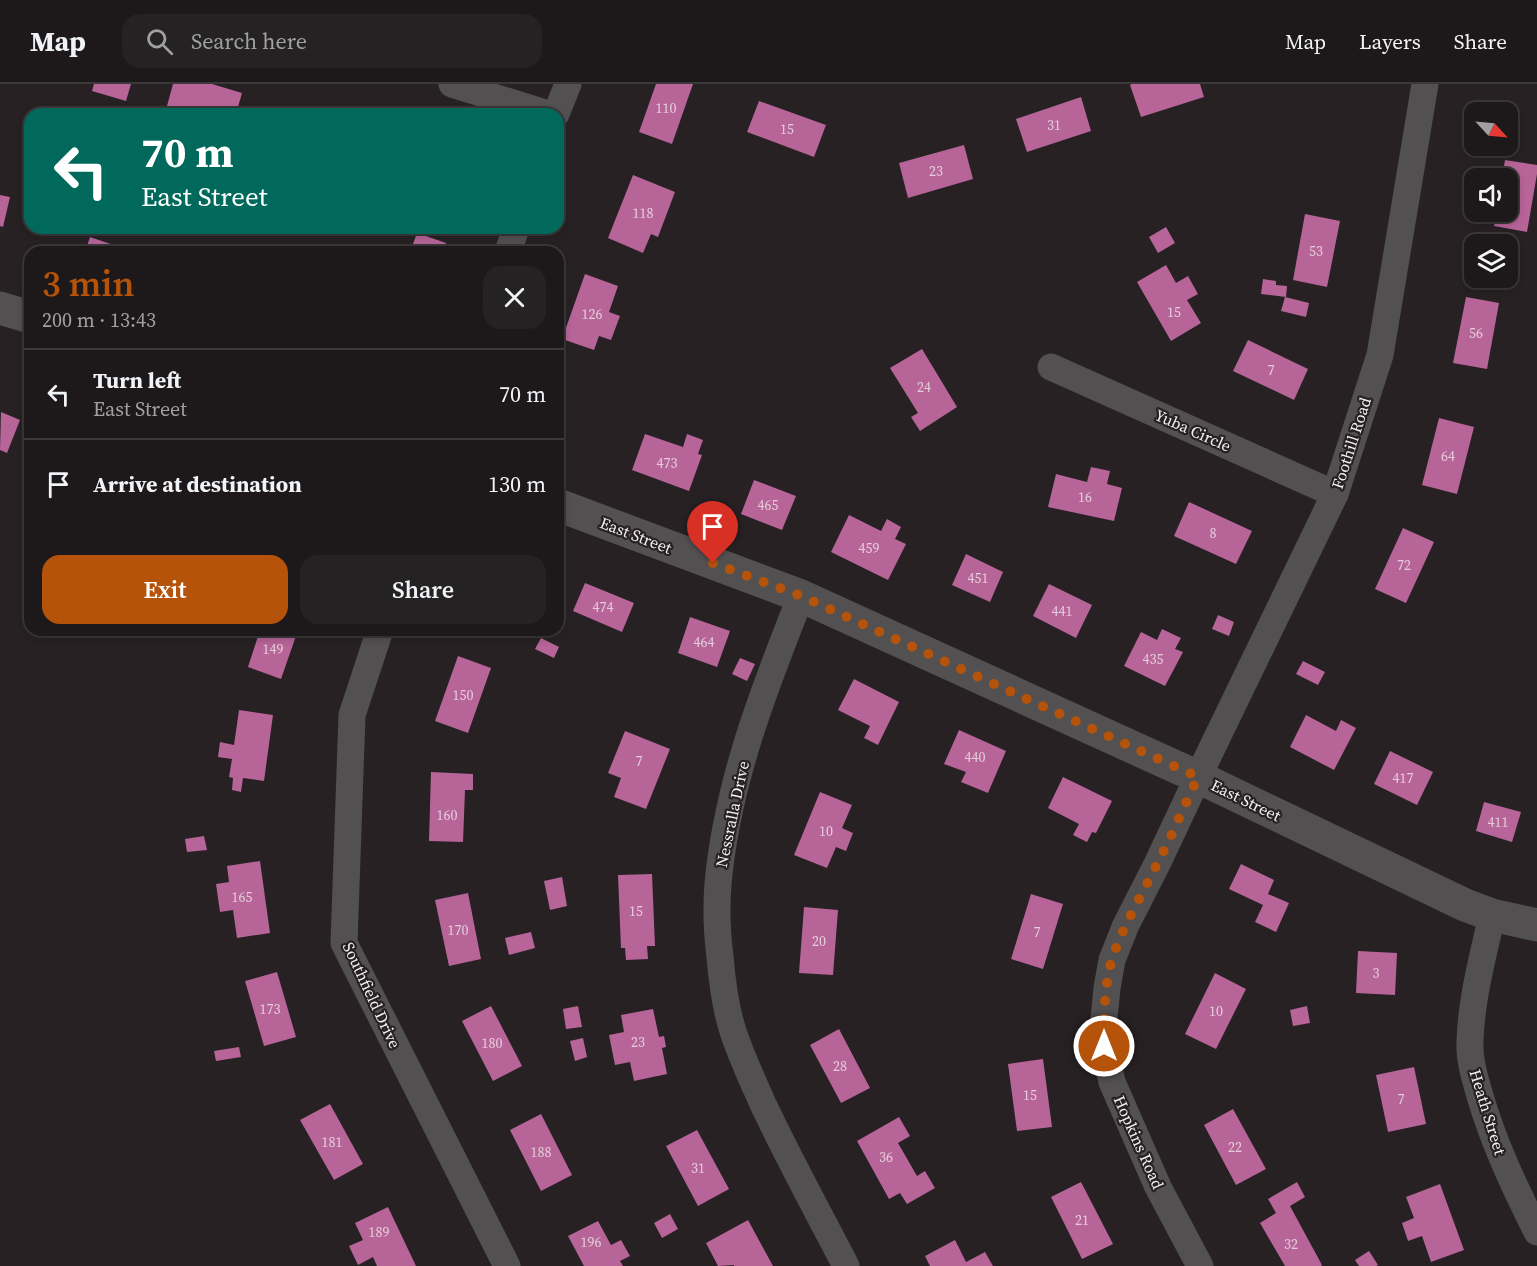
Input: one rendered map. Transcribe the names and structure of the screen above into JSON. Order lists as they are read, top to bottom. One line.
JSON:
{"streets":{"street":["Yuba Circle","Foothill Road","East Street","Nessralla Drive","Southfield Drive","Heath Street","Hopkins Road"]},"crossings":[["Yuba Circle","Foothill Road"],["Foothill Road","East Street"],["Foothill Road","Hopkins Road"],["East Street","Nessralla Drive"],["East Street","Heath Street"],["East Street","Hopkins Road"]],"house_numbers":["110","31","15","23","118","53","15","126","56","7","24","64","473","16","465","8","459","72","451","474","441","464","149","435","150","440","7","417","160","411","10","165","15","170","7","20","3","173","10","23","180","28","15","7","181","22","188","36","31","21","189","196","32"],"north":"bottom right","page":{"header":"Map","search":"Search here","nav":["Map","Layers","Share"],"turn":["70 m","East Street"],"heading":["3 min","200 m · 13:43"],"list":[{"name":"Turn left","note":"East Street","value":"70 m"},{"name":"Arrive at destination","value":"130 m"}],"buttons":["Exit","Share"]}}
